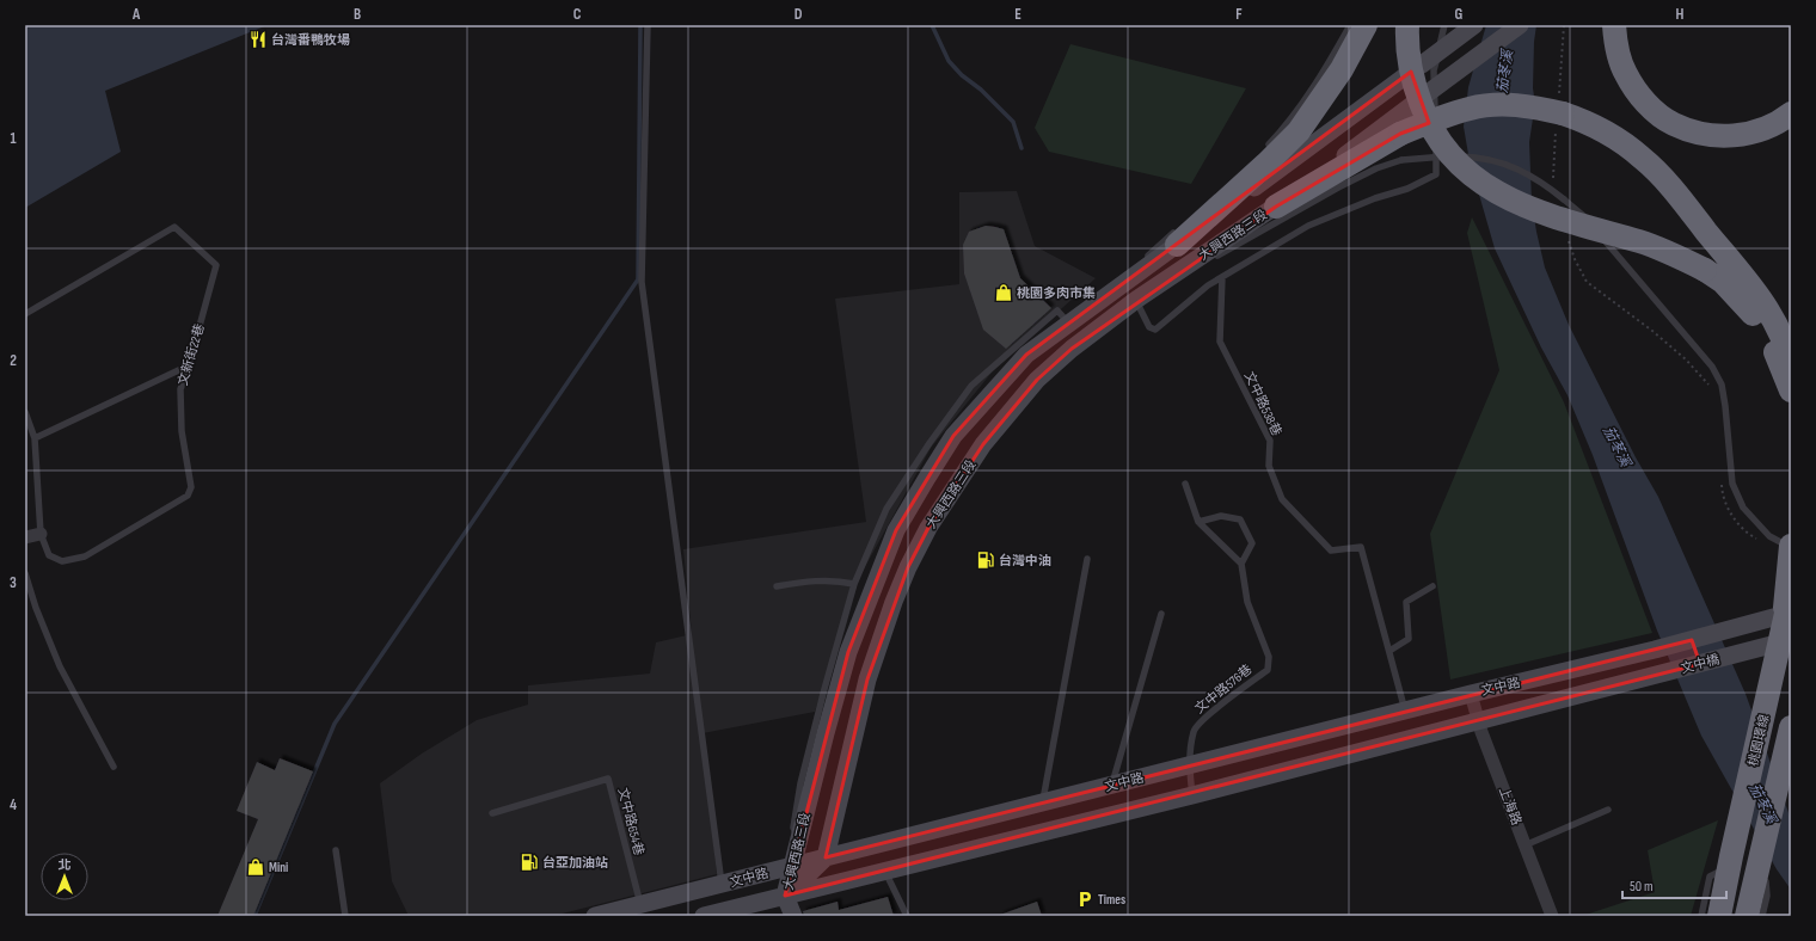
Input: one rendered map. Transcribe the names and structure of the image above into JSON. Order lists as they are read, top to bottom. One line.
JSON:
{"streets":{"highway":["桃園環線"],"street":["大興西路三段","文中橋","文中路","上海路"],"lane":["文新街22巷","文中路538巷","文中路576巷","文中路654巷"]},"crossings":[["大興西路三段","文中路"],["文中路538巷","文中路"],["文中橋","文中路"],["文中橋","桃園環線"],["文中路","文中路576巷"],["文中路","上海路"],["文中路","文中路654巷"]],"water":["茄苳溪"],"places":{"restaurant":["台灣番鴨牧場"],"shop":["桃園多肉市集","Mini"],"fuel station":["台灣中油","台亞加油站"],"parking":["Times"]},"scale_bar":"50 m","north":"top","grid":{"columns":["A","B","C","D","E","F","G","H"],"rows":["1","2","3","4"]}}
